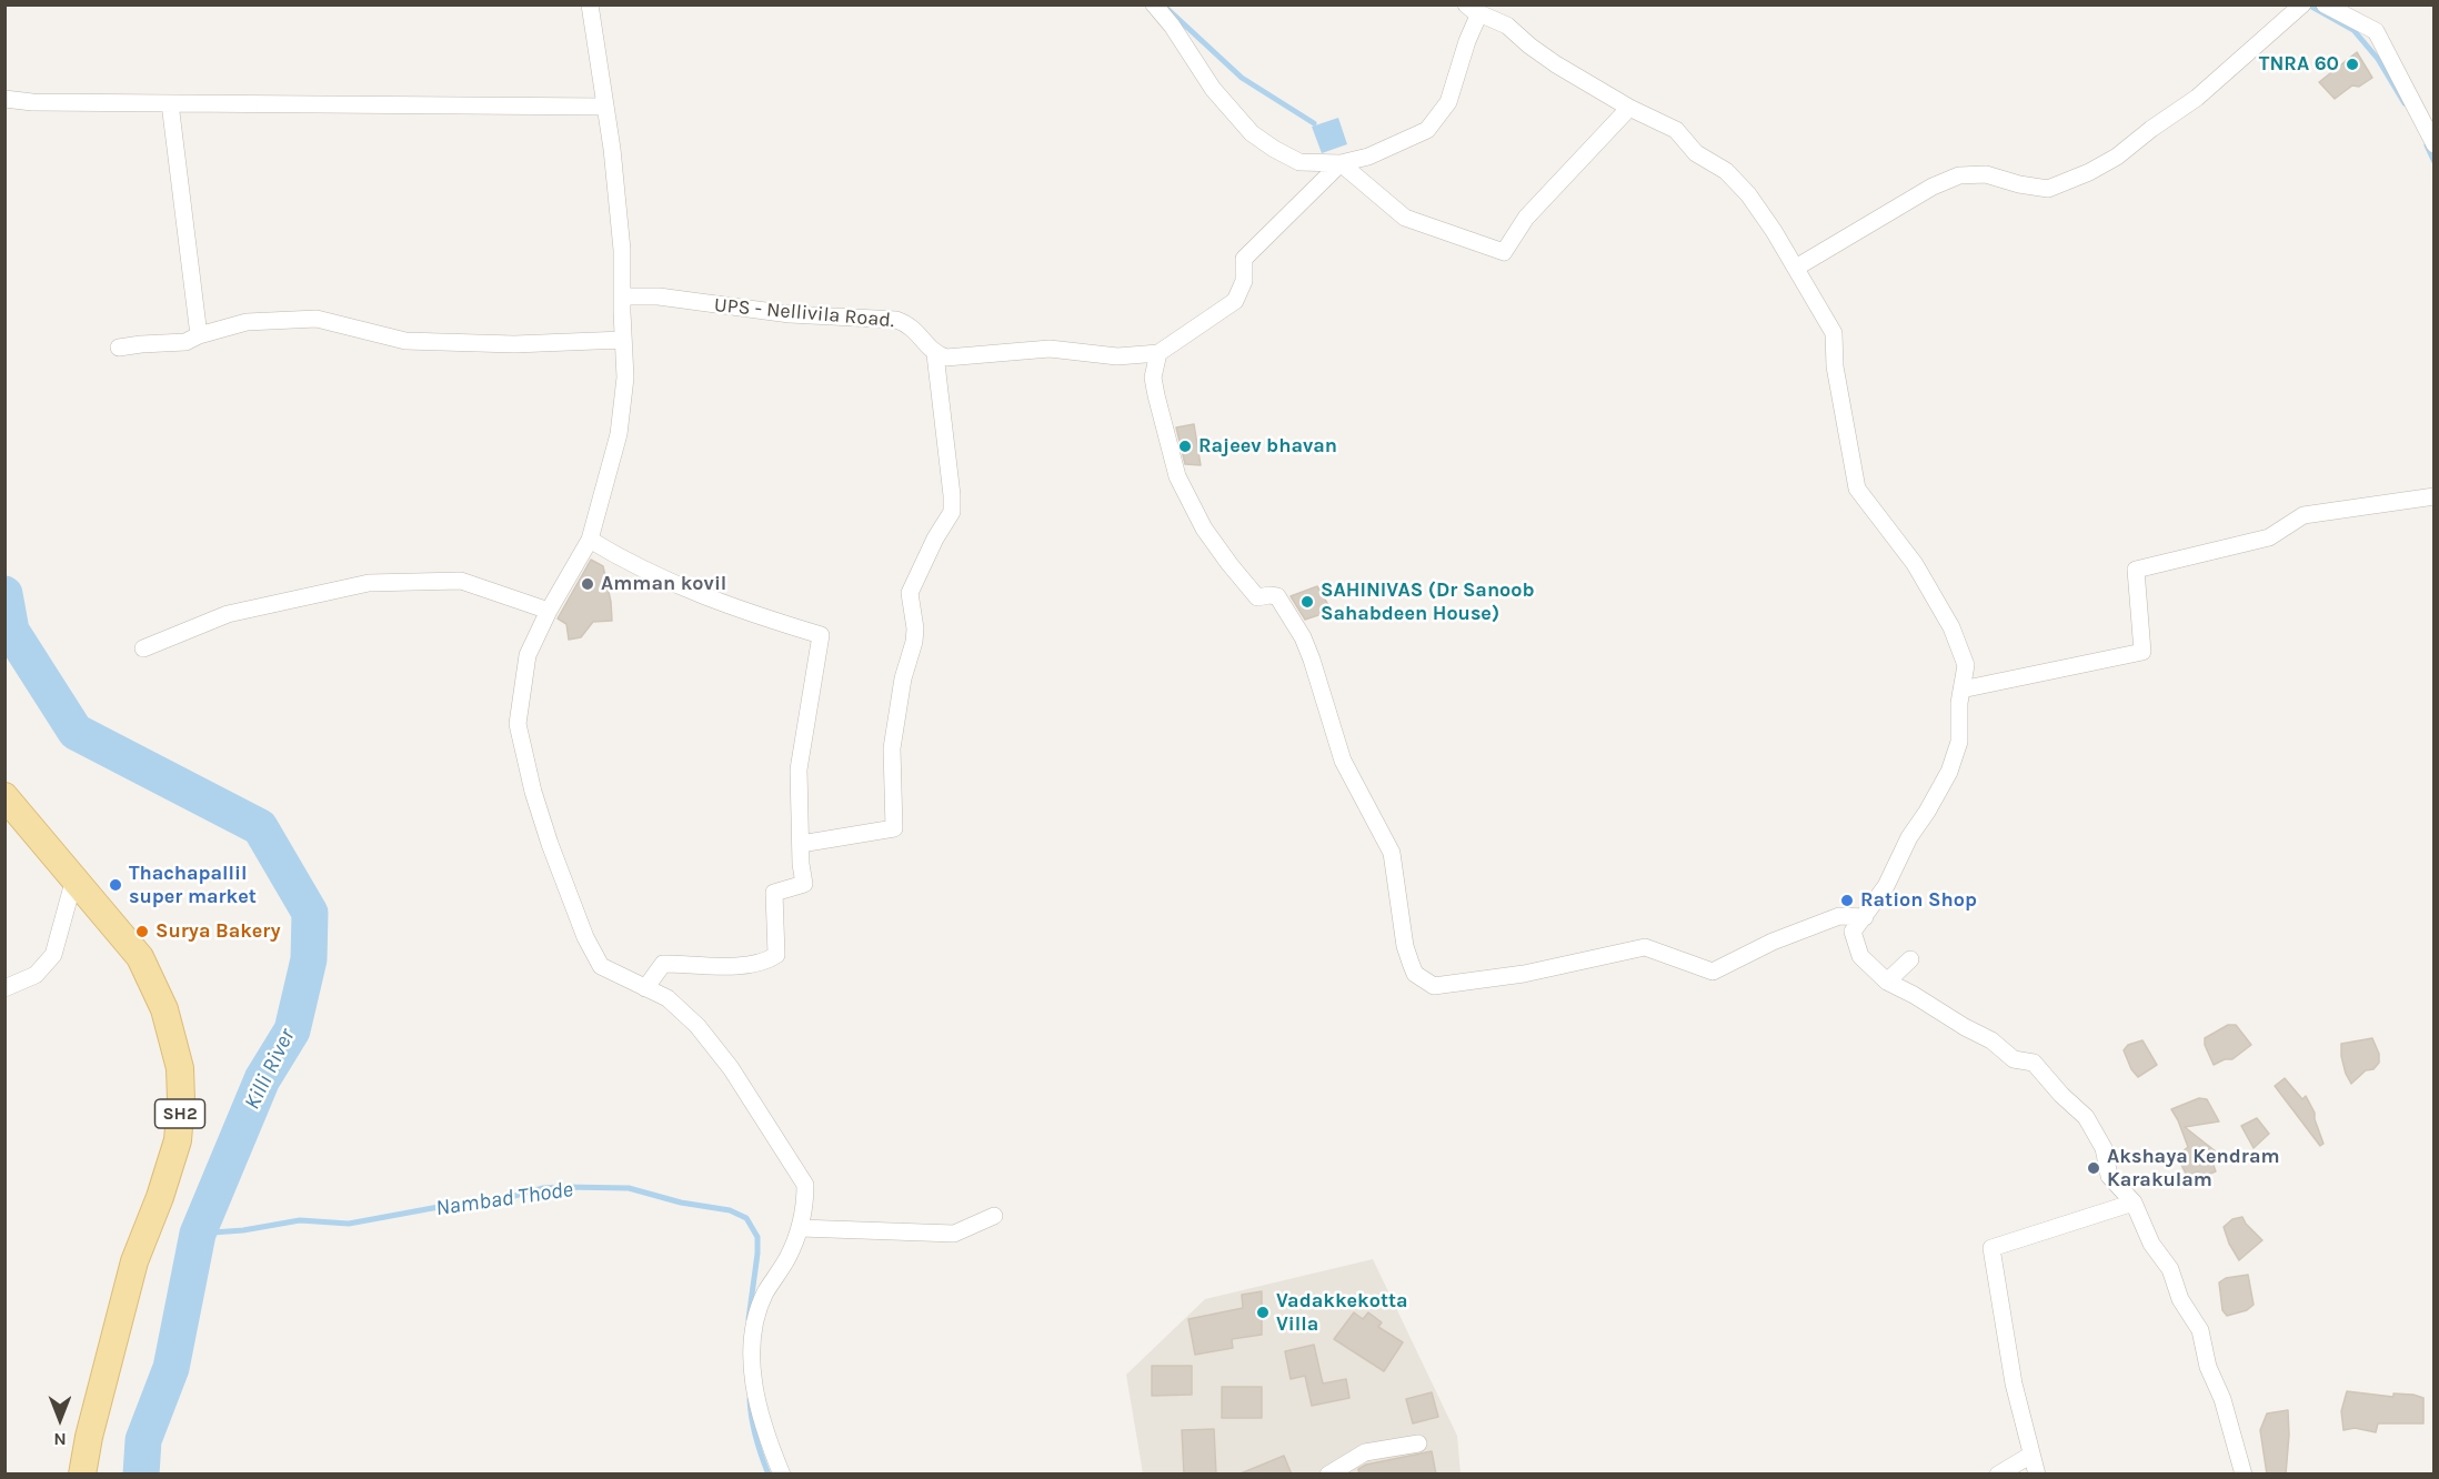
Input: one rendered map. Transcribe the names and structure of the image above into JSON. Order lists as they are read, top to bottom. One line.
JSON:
{"streets":{"main road":["SH2"],"street":["UPS - Nellivila Road."]},"water":["Killi River","Nambad Thode"],"places":["TNRA 60","Rajeev bhavan","Amman kovil","SAHINIVAS (Dr Sanoob Sahabdeen House)","Thachapallil super market","Ration Shop","Surya Bakery","Akshaya Kendram Karakulam","Vadakkekotta Villa"],"north":"bottom"}
